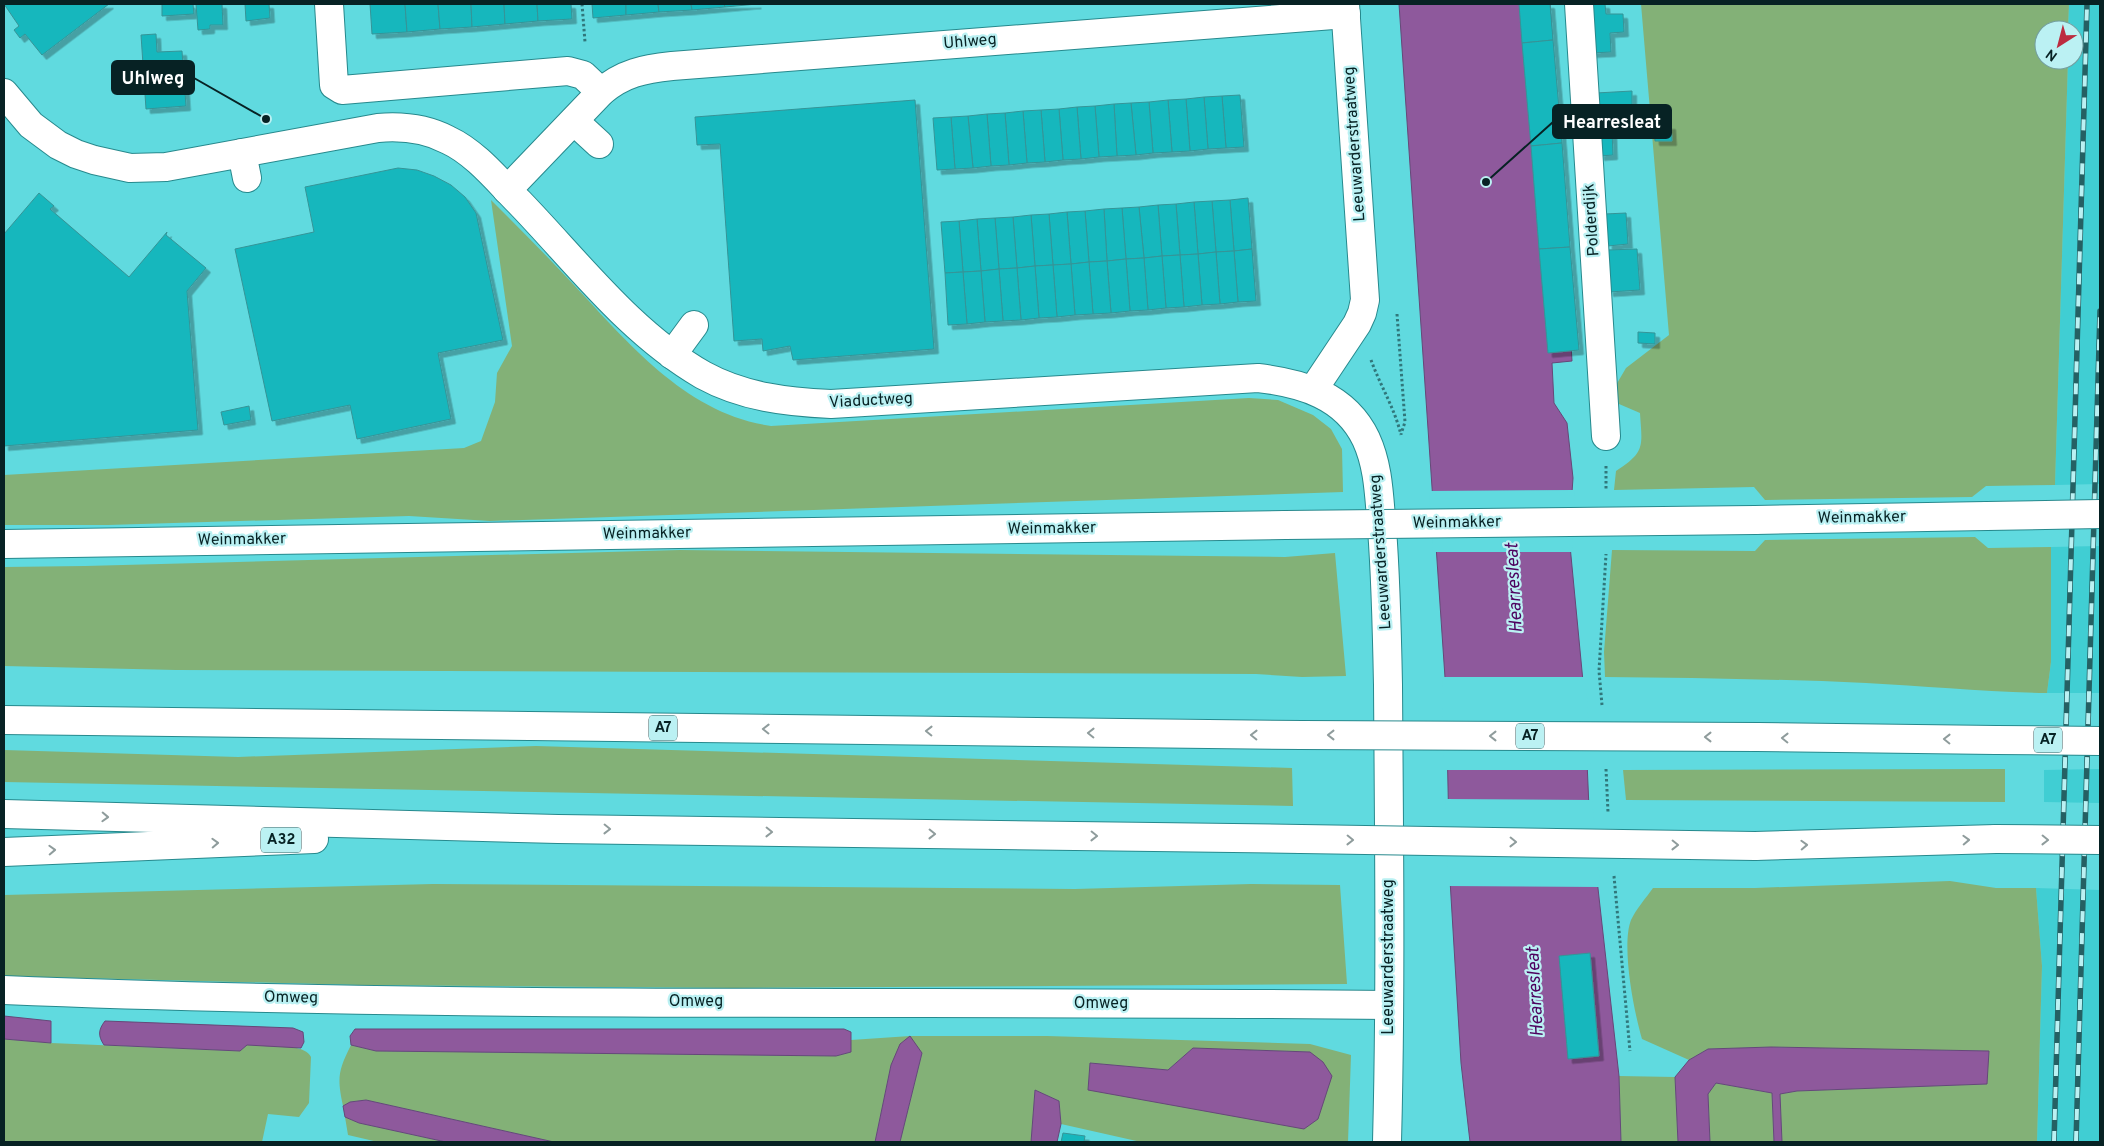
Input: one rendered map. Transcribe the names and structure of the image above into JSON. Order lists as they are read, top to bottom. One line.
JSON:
{"streets":{"main road":["Uhlweg","Leeuwarderstraatweg","Polderdijk","Viaductweg","Weinmakker","A7","A32","Omweg"]},"crossings":[["Uhlweg","Leeuwarderstraatweg"],["Uhlweg","Viaductweg"],["Leeuwarderstraatweg","Viaductweg"],["Leeuwarderstraatweg","Omweg"]],"water":["Hearresleat"],"places":["Uhlweg","Hearresleat"],"north":"bottom left"}
